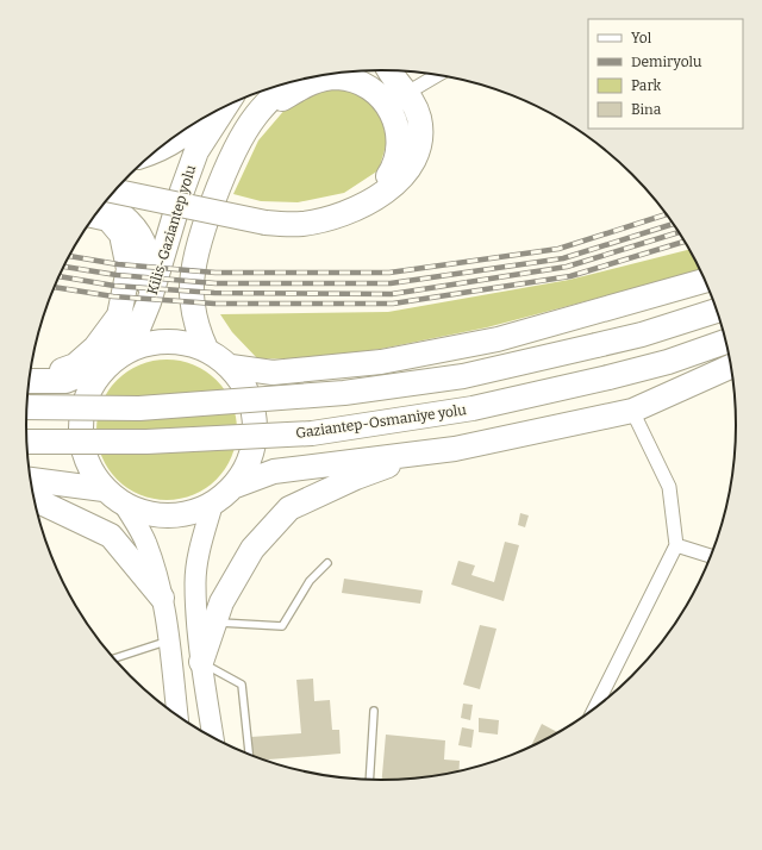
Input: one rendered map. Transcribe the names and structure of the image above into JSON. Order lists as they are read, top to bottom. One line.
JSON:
{"streets":{"highway":["Kilis-Gaziantep yolu","Gaziantep-Osmaniye yolu"]},"legend":["Yol","Demiryolu","Park","Bina"]}
